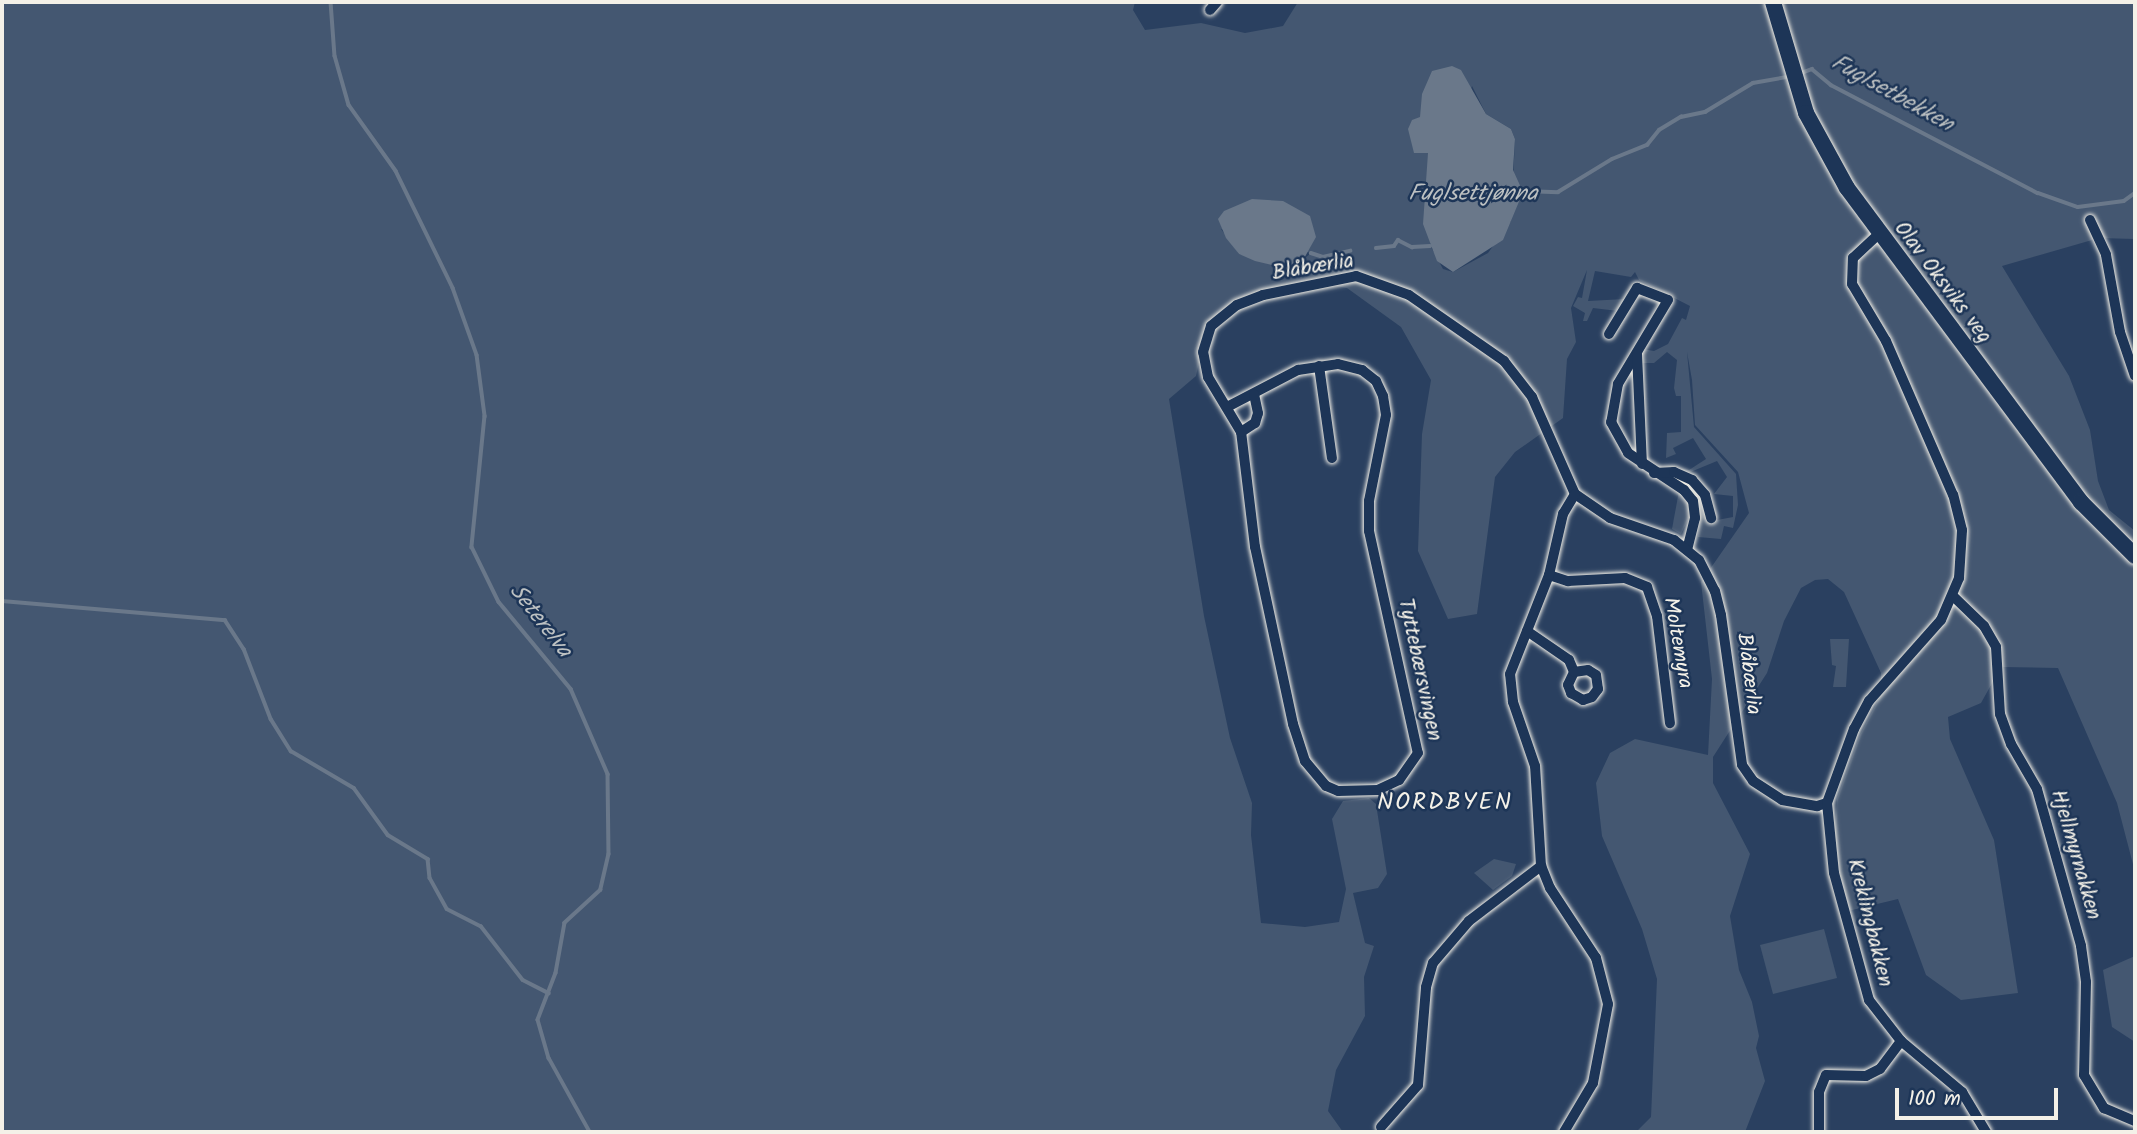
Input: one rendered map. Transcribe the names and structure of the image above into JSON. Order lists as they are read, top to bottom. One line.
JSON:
{"streets":{"street":["Blåbærlia","Olav Oksviks veg","Moltemyra","Tyttebærsvingen","Hjellmyrnakken","Kreklingbakken"]},"crossings":[["Blåbærlia","Tyttebærsvingen"],["Blåbærlia","Kreklingbakken"]],"districts":["NORDBYEN"],"water":["Fuglsetbekken","Fuglsettjønna","Seterelva"],"scale_bar":"100 m"}
